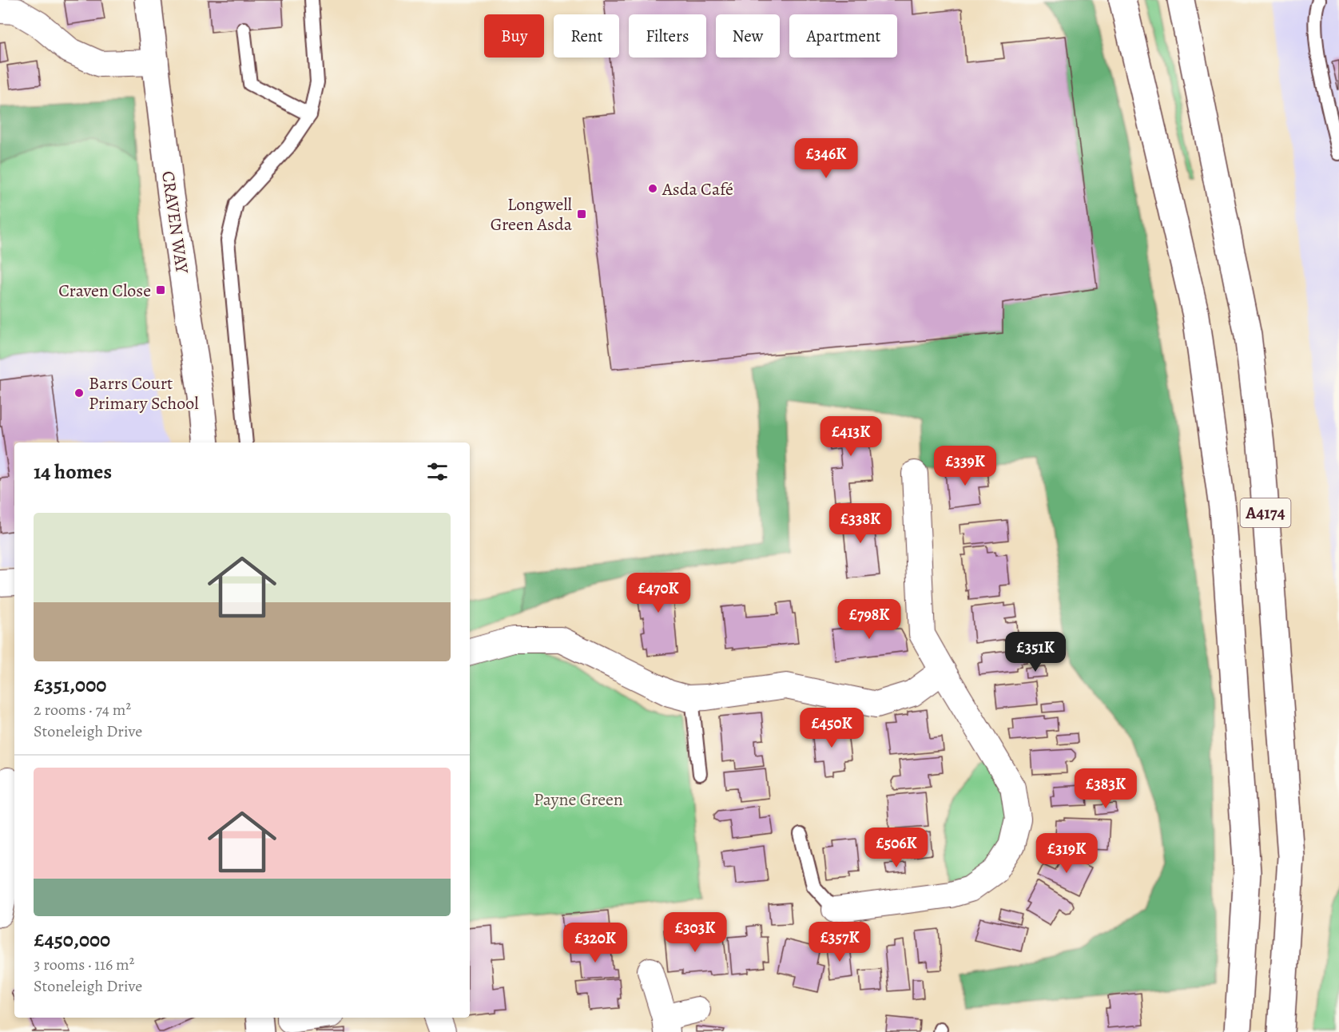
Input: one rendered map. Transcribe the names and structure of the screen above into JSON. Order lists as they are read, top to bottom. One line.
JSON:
{"streets":{"main road":["CRAVEN WAY","A4174"]},"parks":["Payne Green"],"places":{"other":["Asda Café","Barrs Court Primary School"],"transit":["Longwell Green Asda","Craven Close"]},"page":{"chip":["Buy","Rent","Filters","New","Apartment"],"price":["£346K","£413K","£339K","£338K","£470K","£798K","£351K","£450K","£383K","£506K","£319K","£303K","£357K","£320K"],"heading":"14 homes","list":[{"name":"£351,000","note":"2 rooms · 74 m² · Stoneleigh Drive"},{"name":"£450,000","note":"3 rooms · 116 m² · Stoneleigh Drive"}]}}
